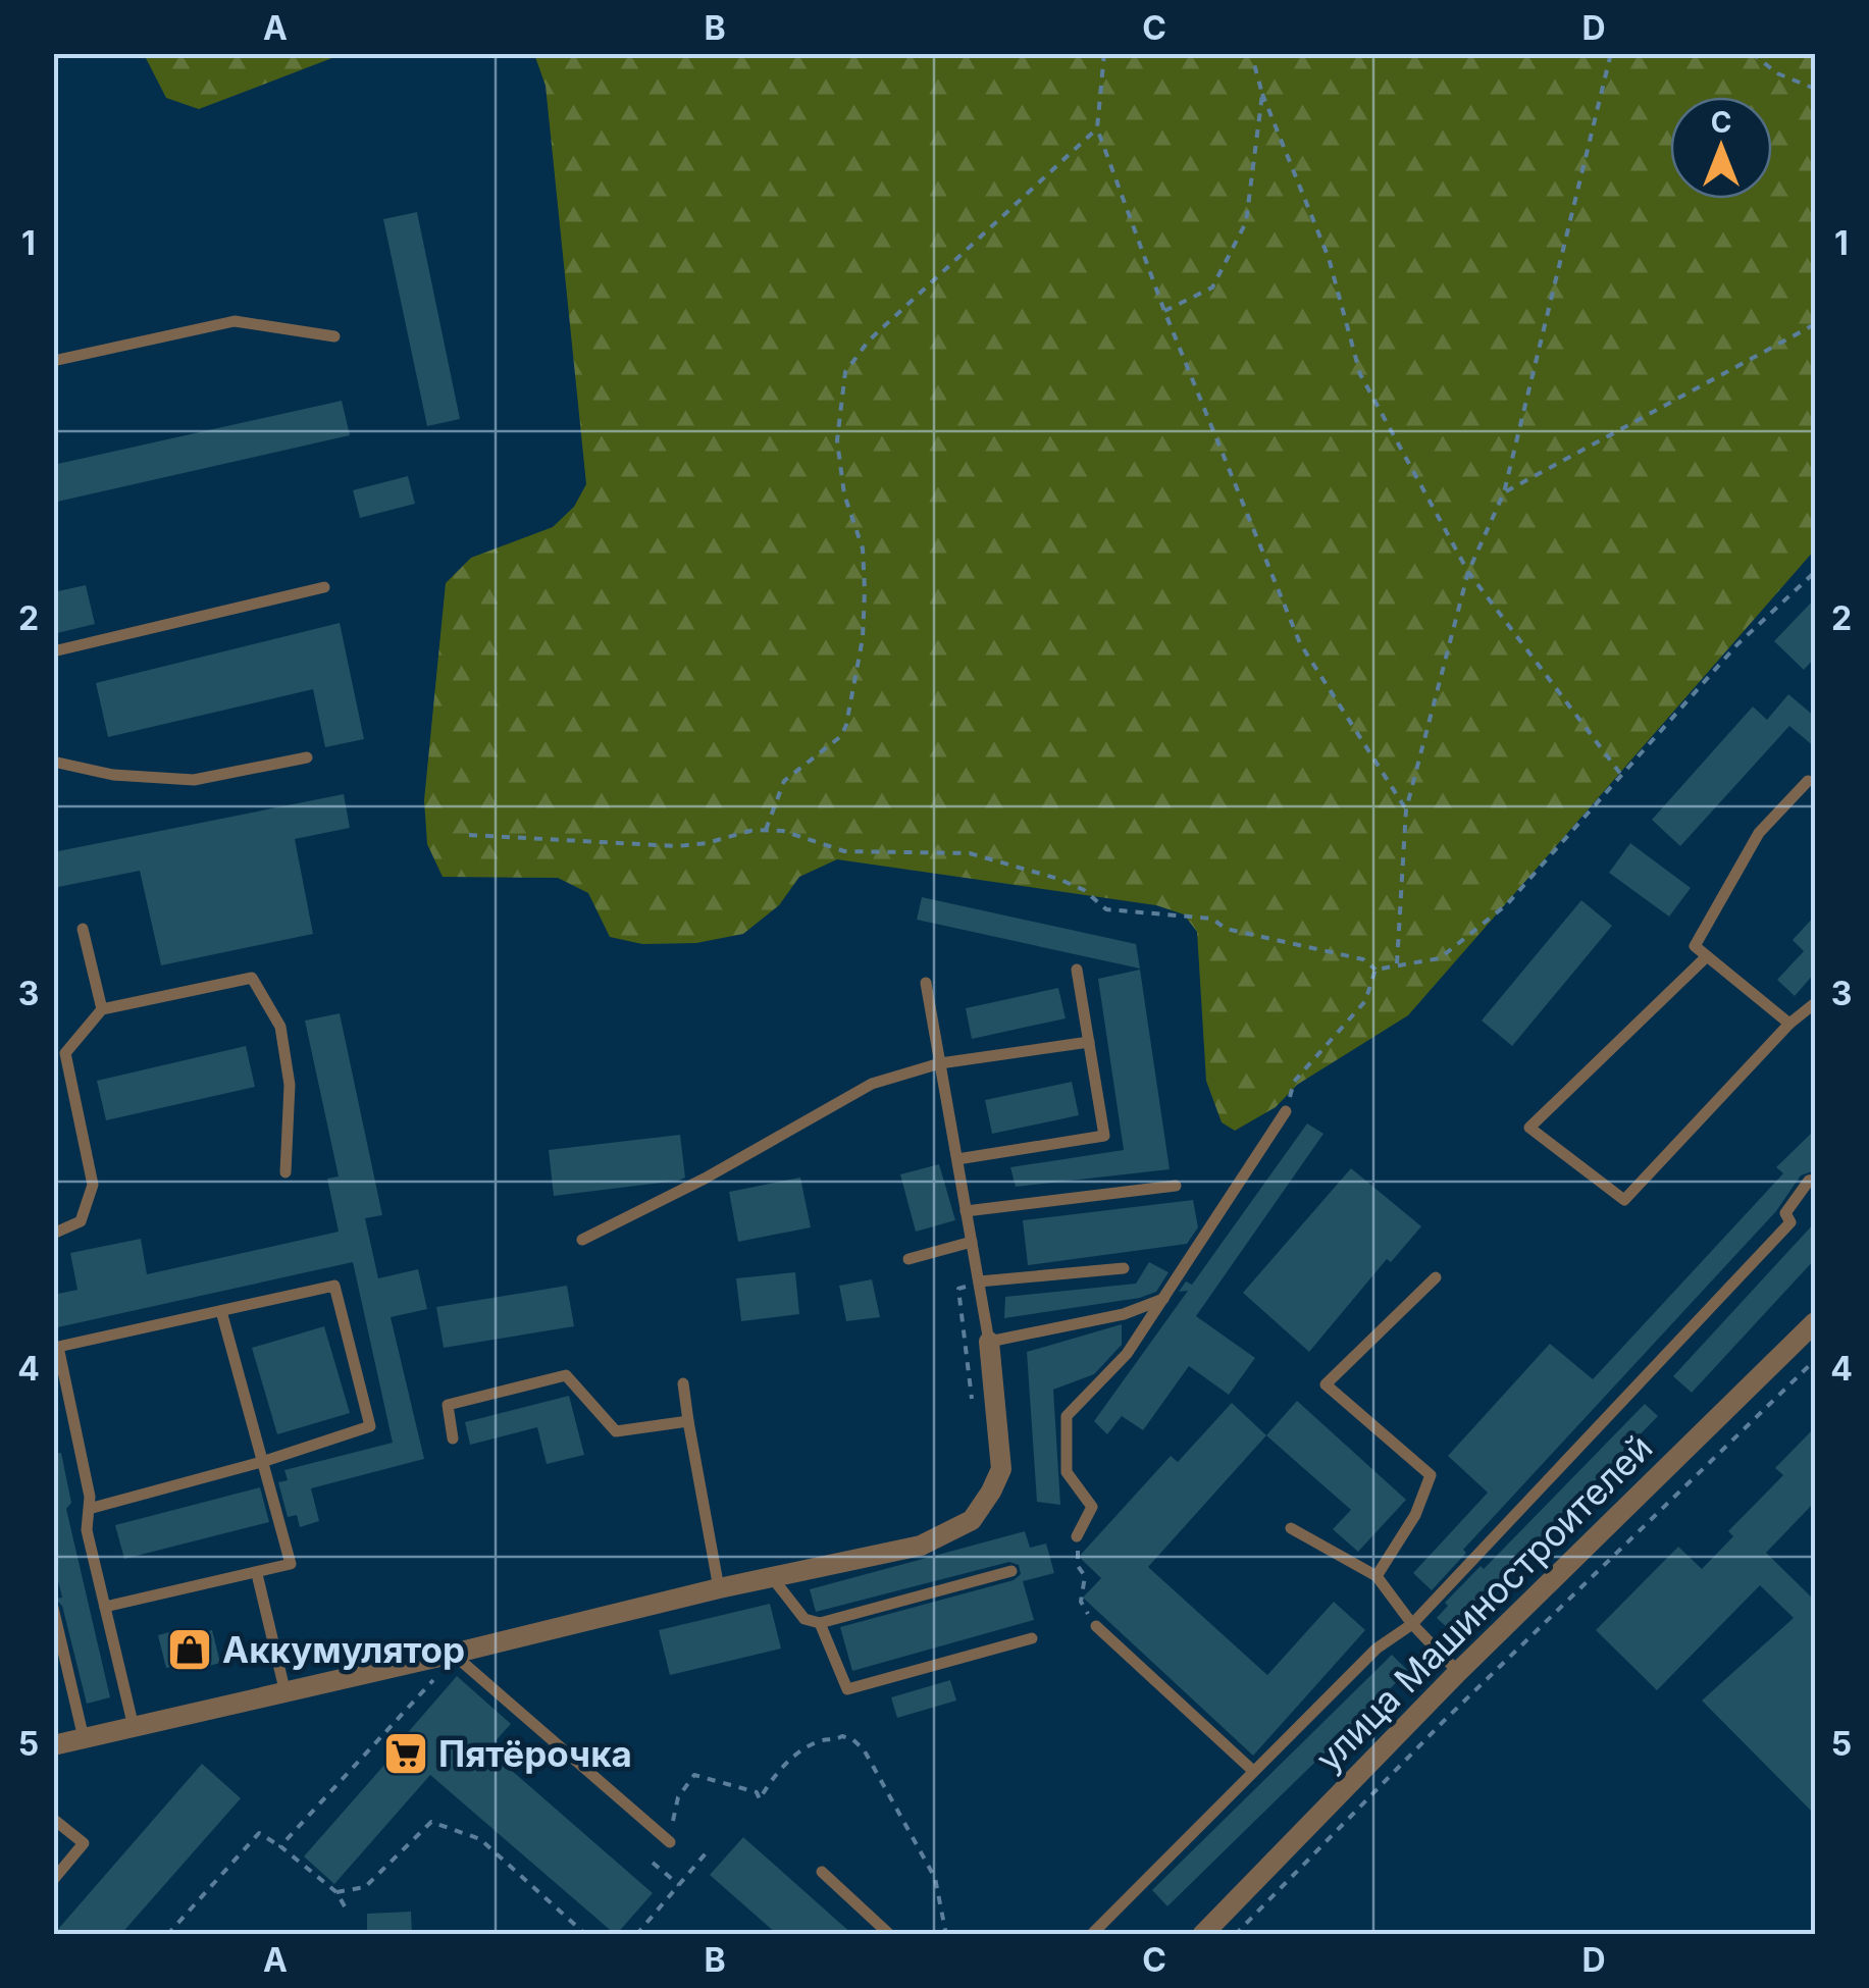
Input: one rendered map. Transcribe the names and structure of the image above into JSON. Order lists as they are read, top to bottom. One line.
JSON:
{"streets":{"street":["улица Машиностроителей"]},"places":{"shop":["Аккумулятор"],"supermarket":["Пятёрочка"]},"north":"top","grid":{"columns":["A","B","C","D"],"rows":["1","2","3","4","5"]}}
